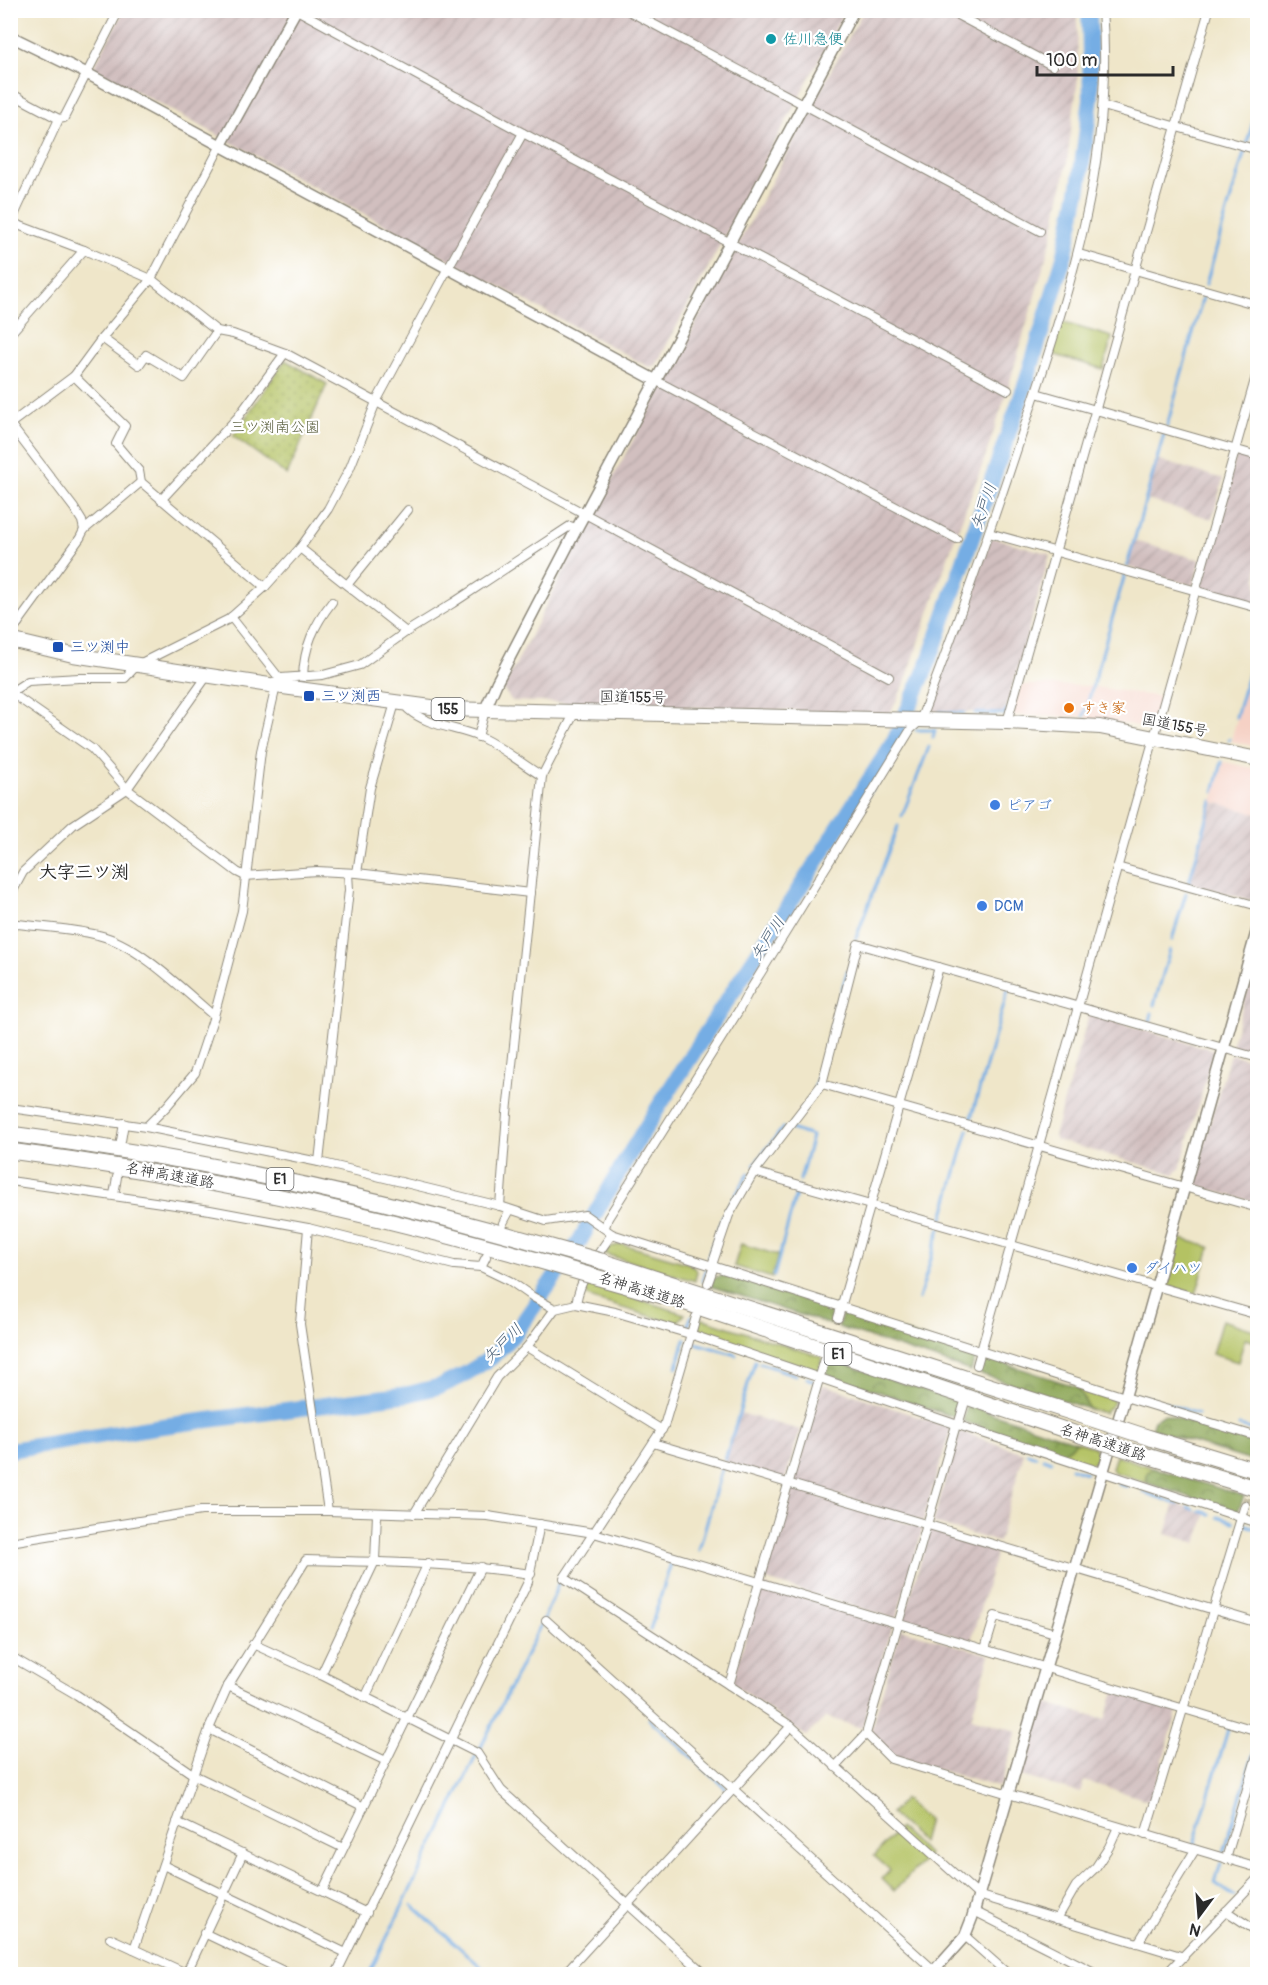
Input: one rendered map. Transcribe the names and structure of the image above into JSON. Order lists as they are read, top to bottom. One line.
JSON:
{"streets":{"highway":["国道155号","155","名神高速道路","E1"]},"districts":["大字三ツ渕"],"water":["矢戸川"],"parks":["三ツ渕南公園"],"places":{"other":["佐川急便","すき家","ピアゴ","DCM","ダイハツ"],"transit":["三ツ渕中","三ツ渕西"]},"scale_bar":"100 m","north":"bottom"}
